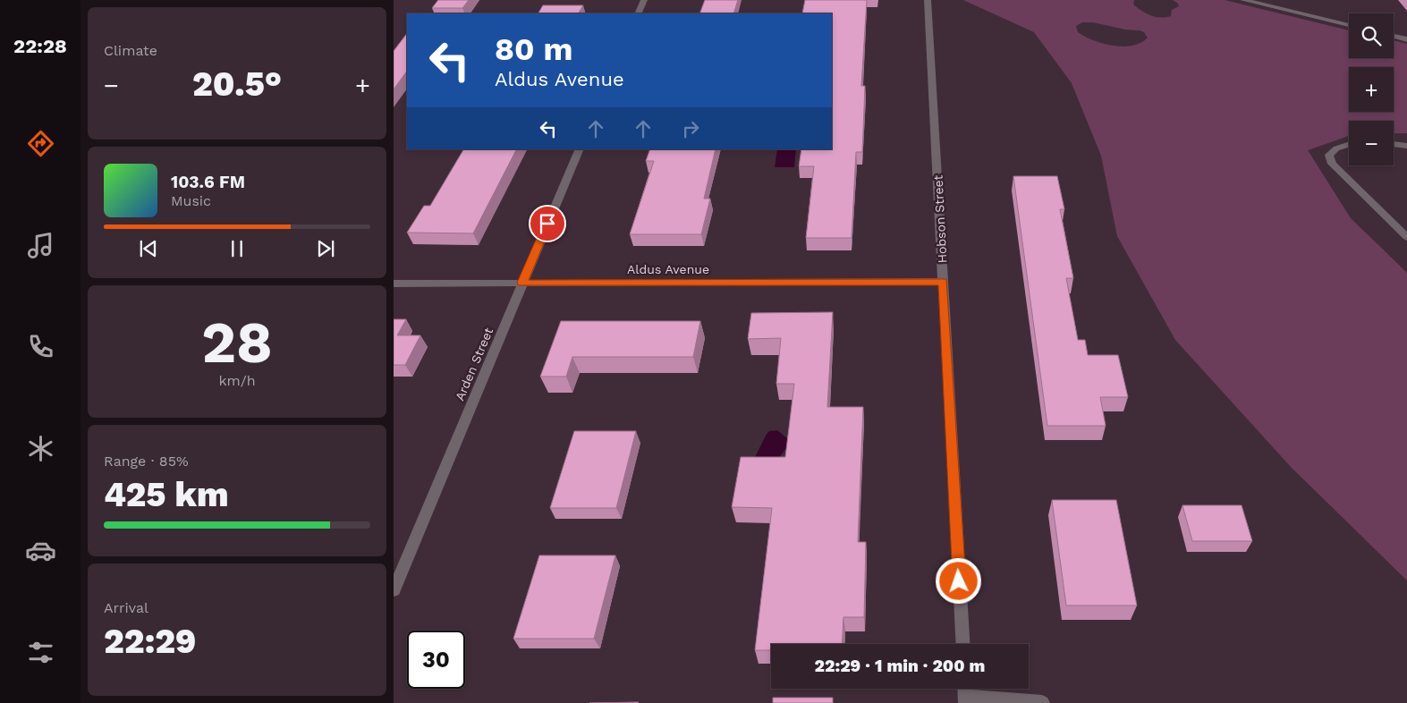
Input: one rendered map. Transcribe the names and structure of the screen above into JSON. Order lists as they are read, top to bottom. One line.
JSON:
{"streets":{"street":["Hobson Street","Aldus Avenue","Arden Street"]},"crossings":[["Hobson Street","Aldus Avenue"],["Aldus Avenue","Arden Street"]],"page":{"tabs":"22:28","tile":["Climate",["28","km/h"],["Range · 85%","425 km"],["Arrival","22:29"]],"map_buttons":["+","−"],"turn":["80 m","Aldus Avenue"],"heat":["−","20.5°","+"],"song":["103.6 FM","Music"],"limit":"30","trip":"22:29 · 1 min · 200 m"}}
